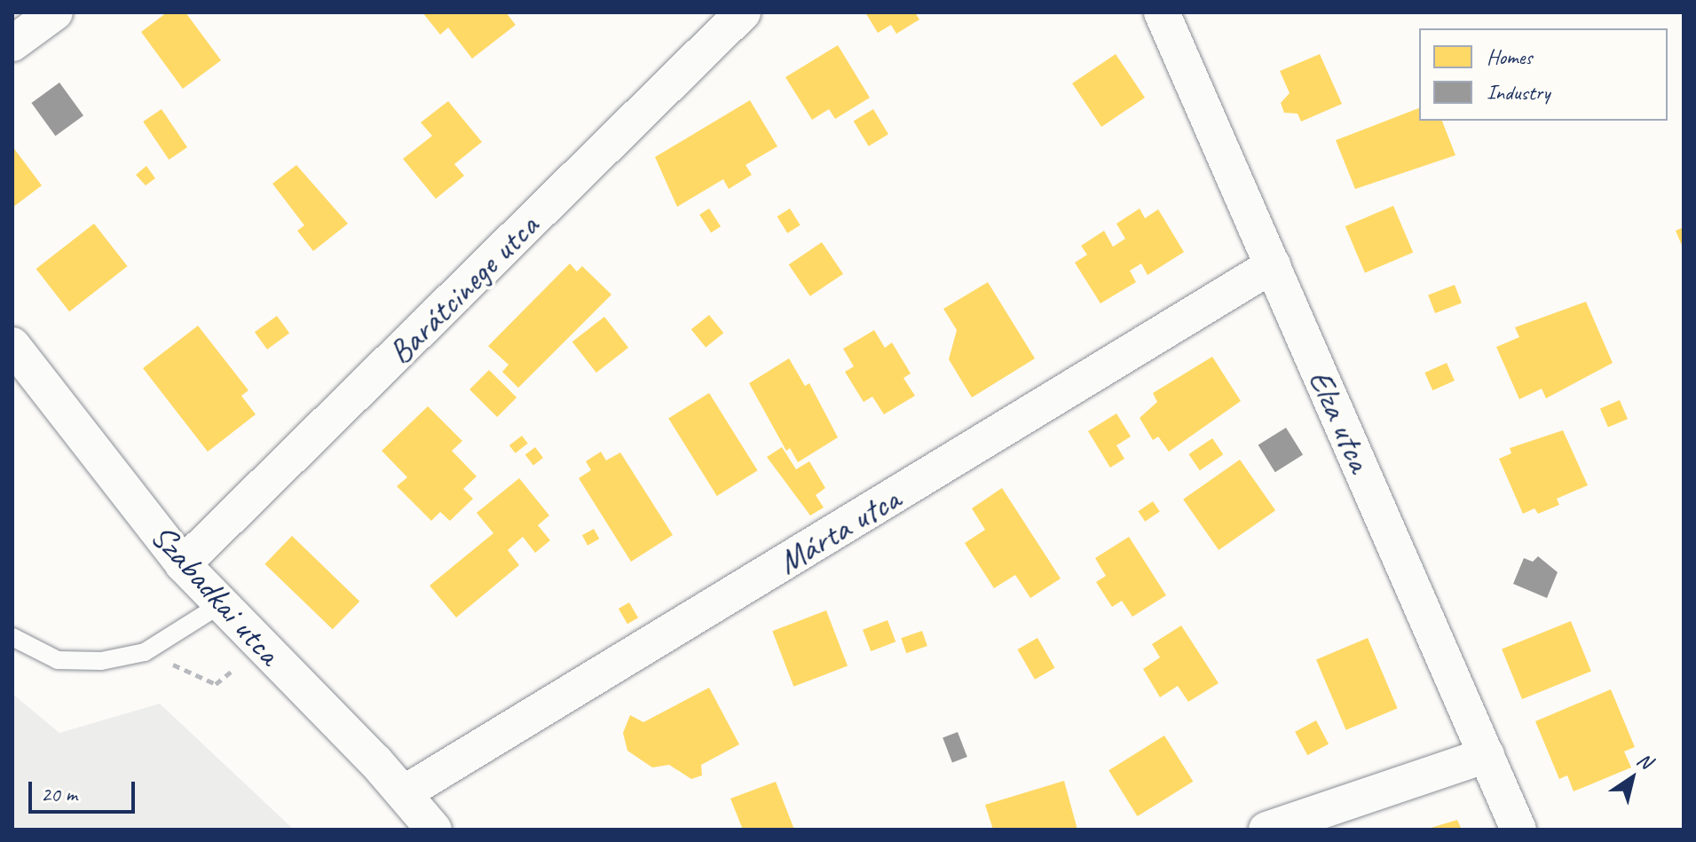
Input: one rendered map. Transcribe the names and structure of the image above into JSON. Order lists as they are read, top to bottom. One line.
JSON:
{"streets":{"street":["Barátcinege utca","Elza utca","Márta utca","Szabadkai utca"]},"crossings":[["Barátcinege utca","Szabadkai utca"],["Elza utca","Márta utca"],["Márta utca","Szabadkai utca"]],"legend":["Homes","Industry"],"scale_bar":"20 m","north":"top right"}
